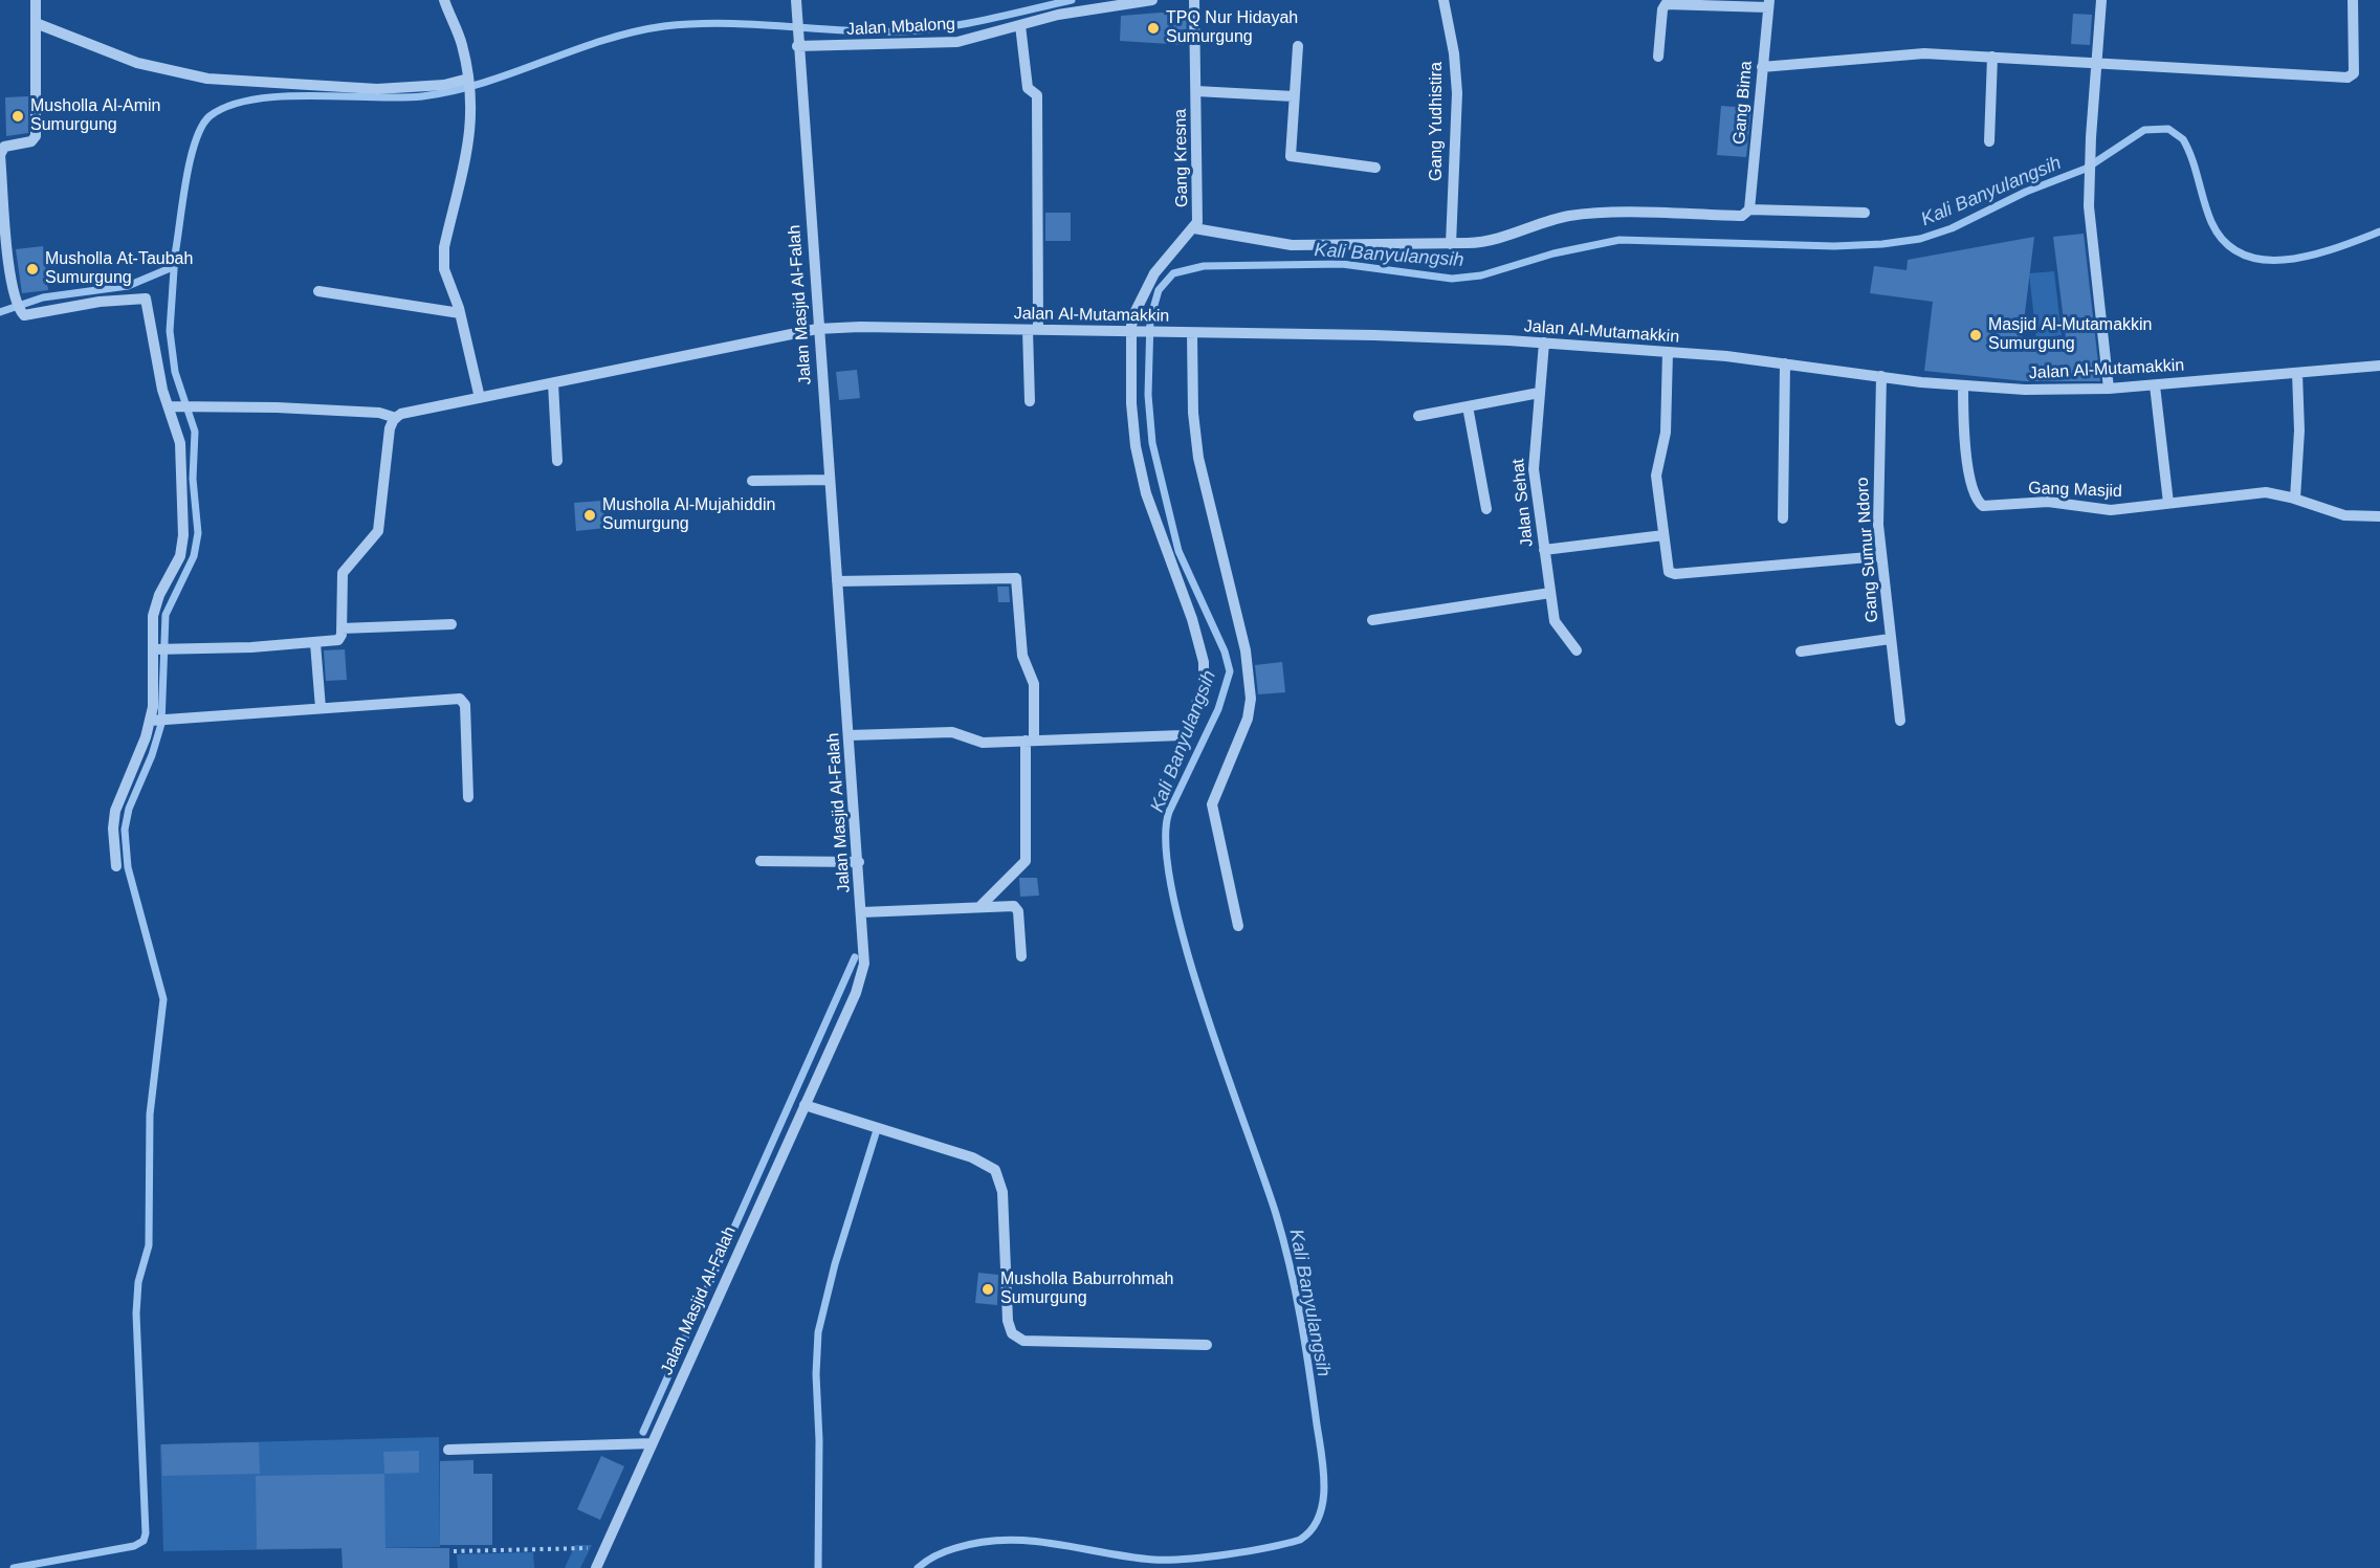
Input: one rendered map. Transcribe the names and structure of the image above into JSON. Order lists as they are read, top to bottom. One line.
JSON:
{"streets":{"street":["Jalan Mbalong","Gang Bima","Gang Yudhistira","Gang Kresna","Jalan Masjid Al-Falah","Jalan Al-Mutamakkin","Gang Masjid","Jalan Sehat","Gang Sumur Ndoro"]},"crossings":[["Jalan Mbalong","Jalan Masjid Al-Falah"],["Gang Kresna","Jalan Al-Mutamakkin"],["Jalan Masjid Al-Falah","Jalan Al-Mutamakkin"],["Jalan Al-Mutamakkin","Gang Masjid"],["Jalan Al-Mutamakkin","Jalan Sehat"],["Jalan Al-Mutamakkin","Gang Sumur Ndoro"]],"water":["Kali Banyulangsih"],"places":["TPQ Nur Hidayah Sumurgung","Musholla Al-Amin Sumurgung","Musholla At-Taubah Sumurgung","Masjid Al-Mutamakkin Sumurgung","Musholla Al-Mujahiddin Sumurgung","Musholla Baburrohmah Sumurgung"]}
